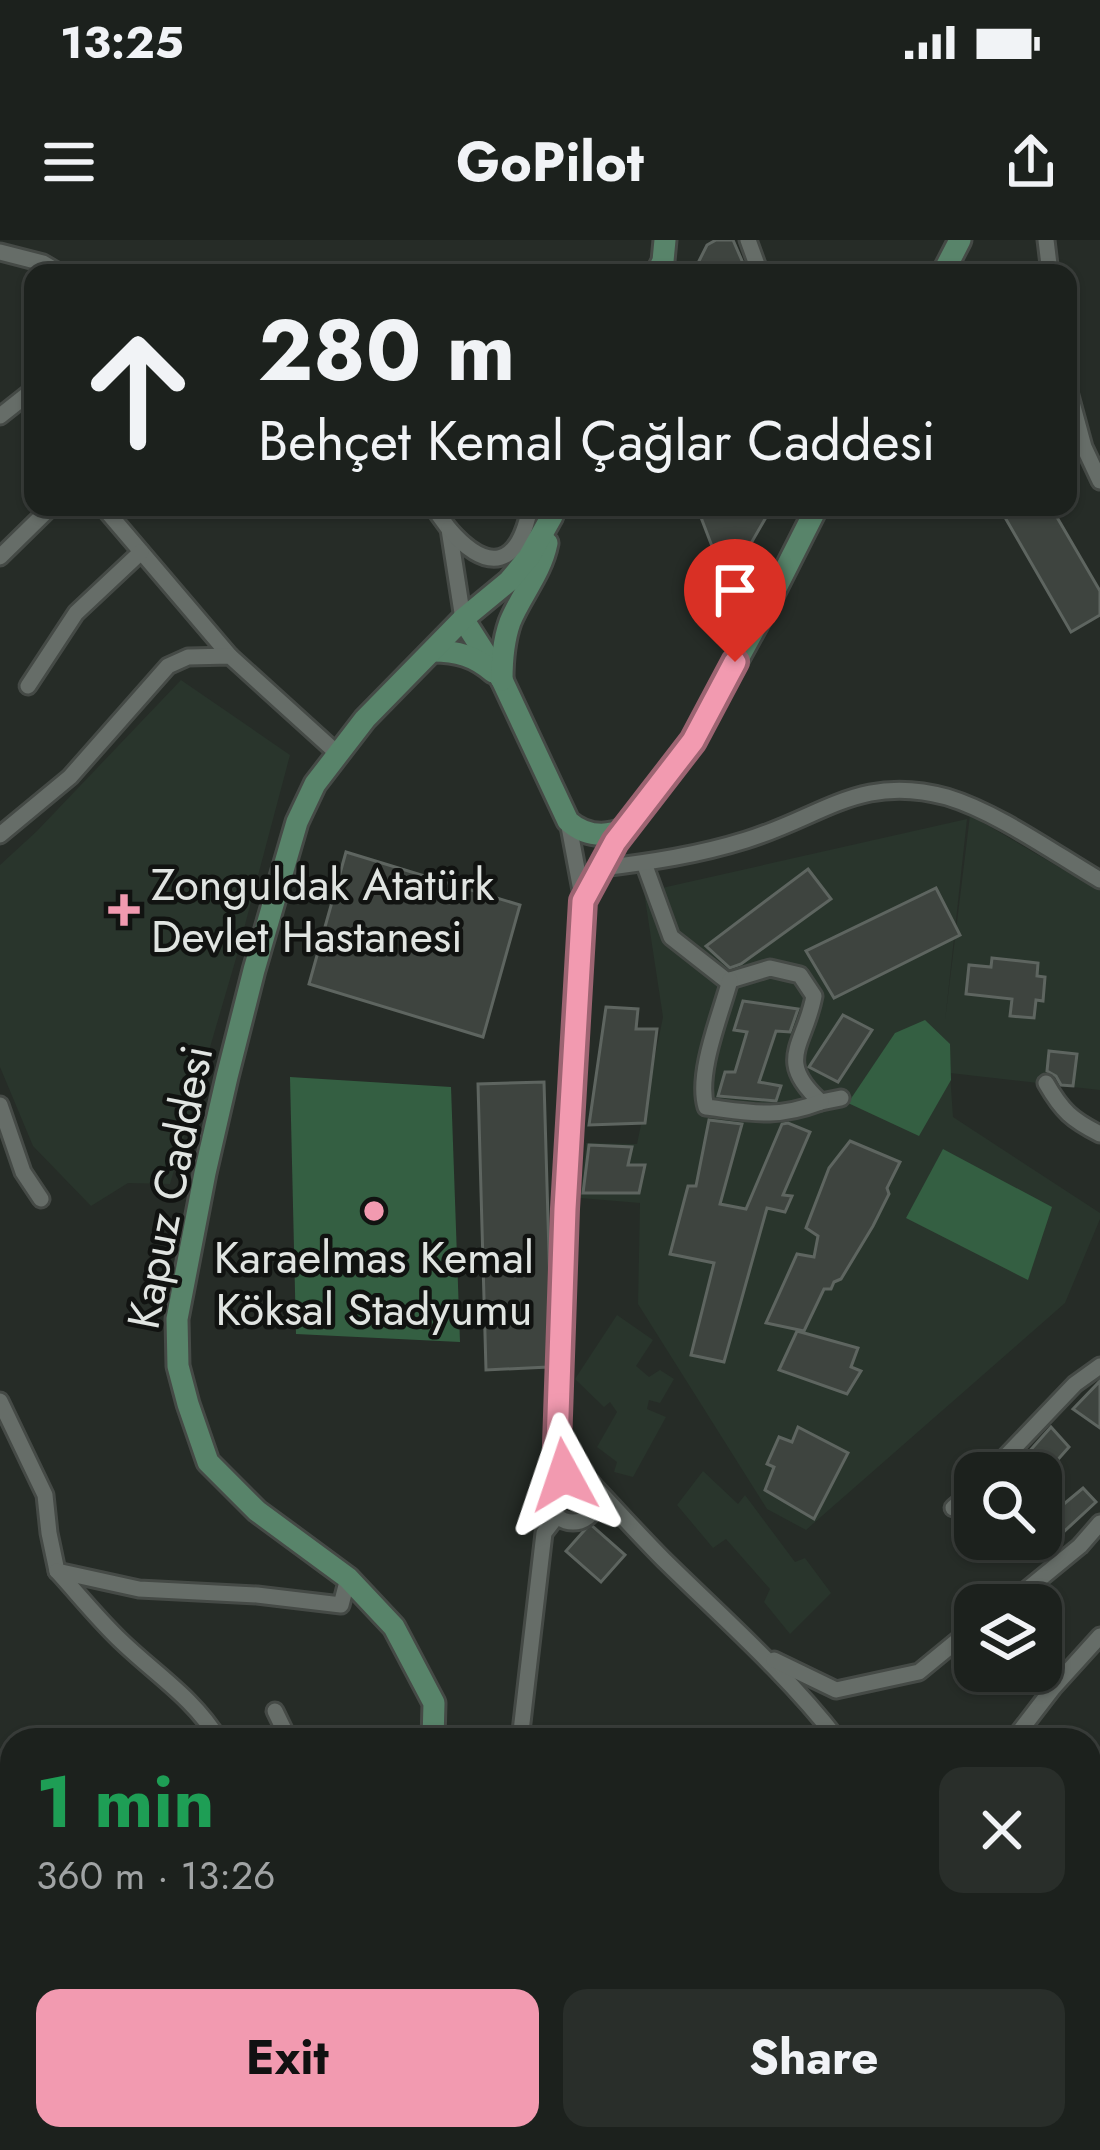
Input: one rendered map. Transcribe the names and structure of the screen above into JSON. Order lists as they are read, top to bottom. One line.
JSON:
{"streets":{"main road":["Kapuz Caddesi"]},"places":{"health":["Zonguldak Atatürk Devlet Hastanesi"],"other":["Karaelmas Kemal Köksal Stadyumu"]},"page":{"status":"13:25","header":"GoPilot","turn":["280 m","Behçet Kemal Çağlar Caddesi"],"heading":["1 min","360 m · 13:26"],"buttons":["Exit","Share"]}}
